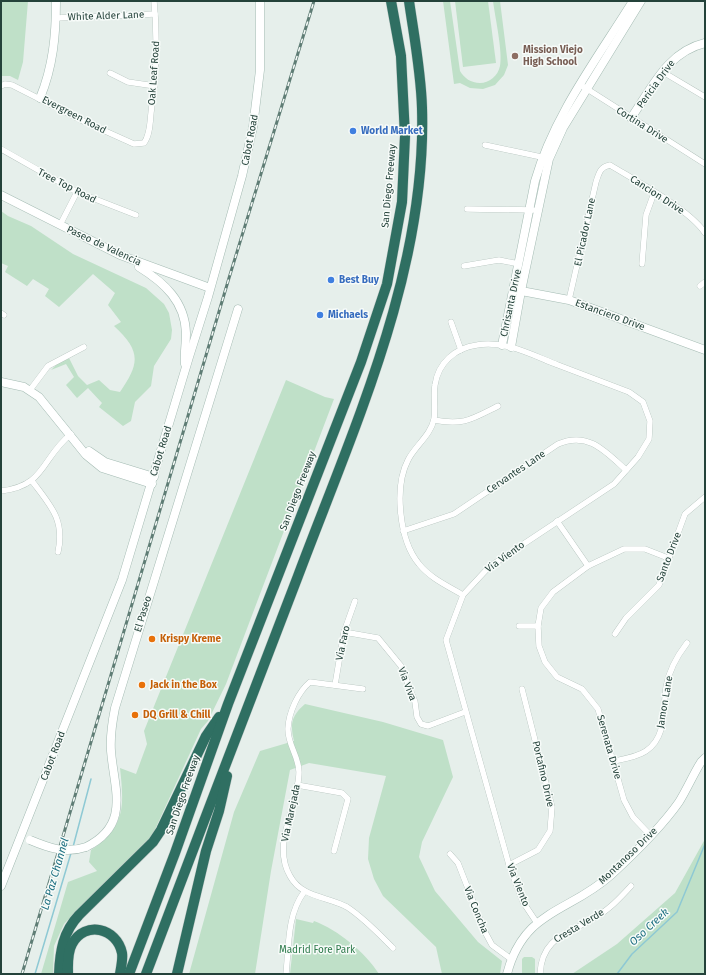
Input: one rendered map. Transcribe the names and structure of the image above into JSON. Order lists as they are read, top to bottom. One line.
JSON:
{"streets":{"highway":["San Diego Freeway"],"street":["White Alder Lane","Oak Leaf Road","Pericia Drive","Evergreen Road","Cortina Drive","Cabot Road","Tree Top Road","Cancion Drive","El Picador Lane","Paseo de Valencia","Chrisanta Drive","Estanciero Drive","Cervantes Lane","Via Viento","Santo Drive","El Paseo","Via Faro","Via Viva","Jamon Lane","Serenata Drive","Portafino Drive","Via Marejada","Montanoso Drive","Via Concha","Cresta Verde"]},"crossings":[["White Alder Lane","Oak Leaf Road"],["Oak Leaf Road","Evergreen Road"],["Pericia Drive","Cortina Drive"],["Cortina Drive","Chrisanta Drive"],["Cabot Road","Paseo de Valencia"],["Cabot Road","El Paseo"],["Cancion Drive","El Picador Lane"],["El Picador Lane","Estanciero Drive"],["Chrisanta Drive","Estanciero Drive"],["Chrisanta Drive","Cervantes Lane"],["Chrisanta Drive","Via Viento"],["Cervantes Lane","Via Viento"],["Via Viento","Via Viva"],["Via Viento","Portafino Drive"],["Via Viento","Montanoso Drive"],["Santo Drive","Serenata Drive"],["Via Faro","Via Viva"],["Via Faro","Via Marejada"],["Jamon Lane","Serenata Drive"],["Serenata Drive","Montanoso Drive"],["Montanoso Drive","Via Concha"]],"water":["La Paz Channel","Oso Creek"],"parks":["Madrid Fore Park"],"places":["Mission Viejo High School","World Market","Best Buy","Michaels","Krispy Kreme","Jack in the Box","DQ Grill & Chill"]}
